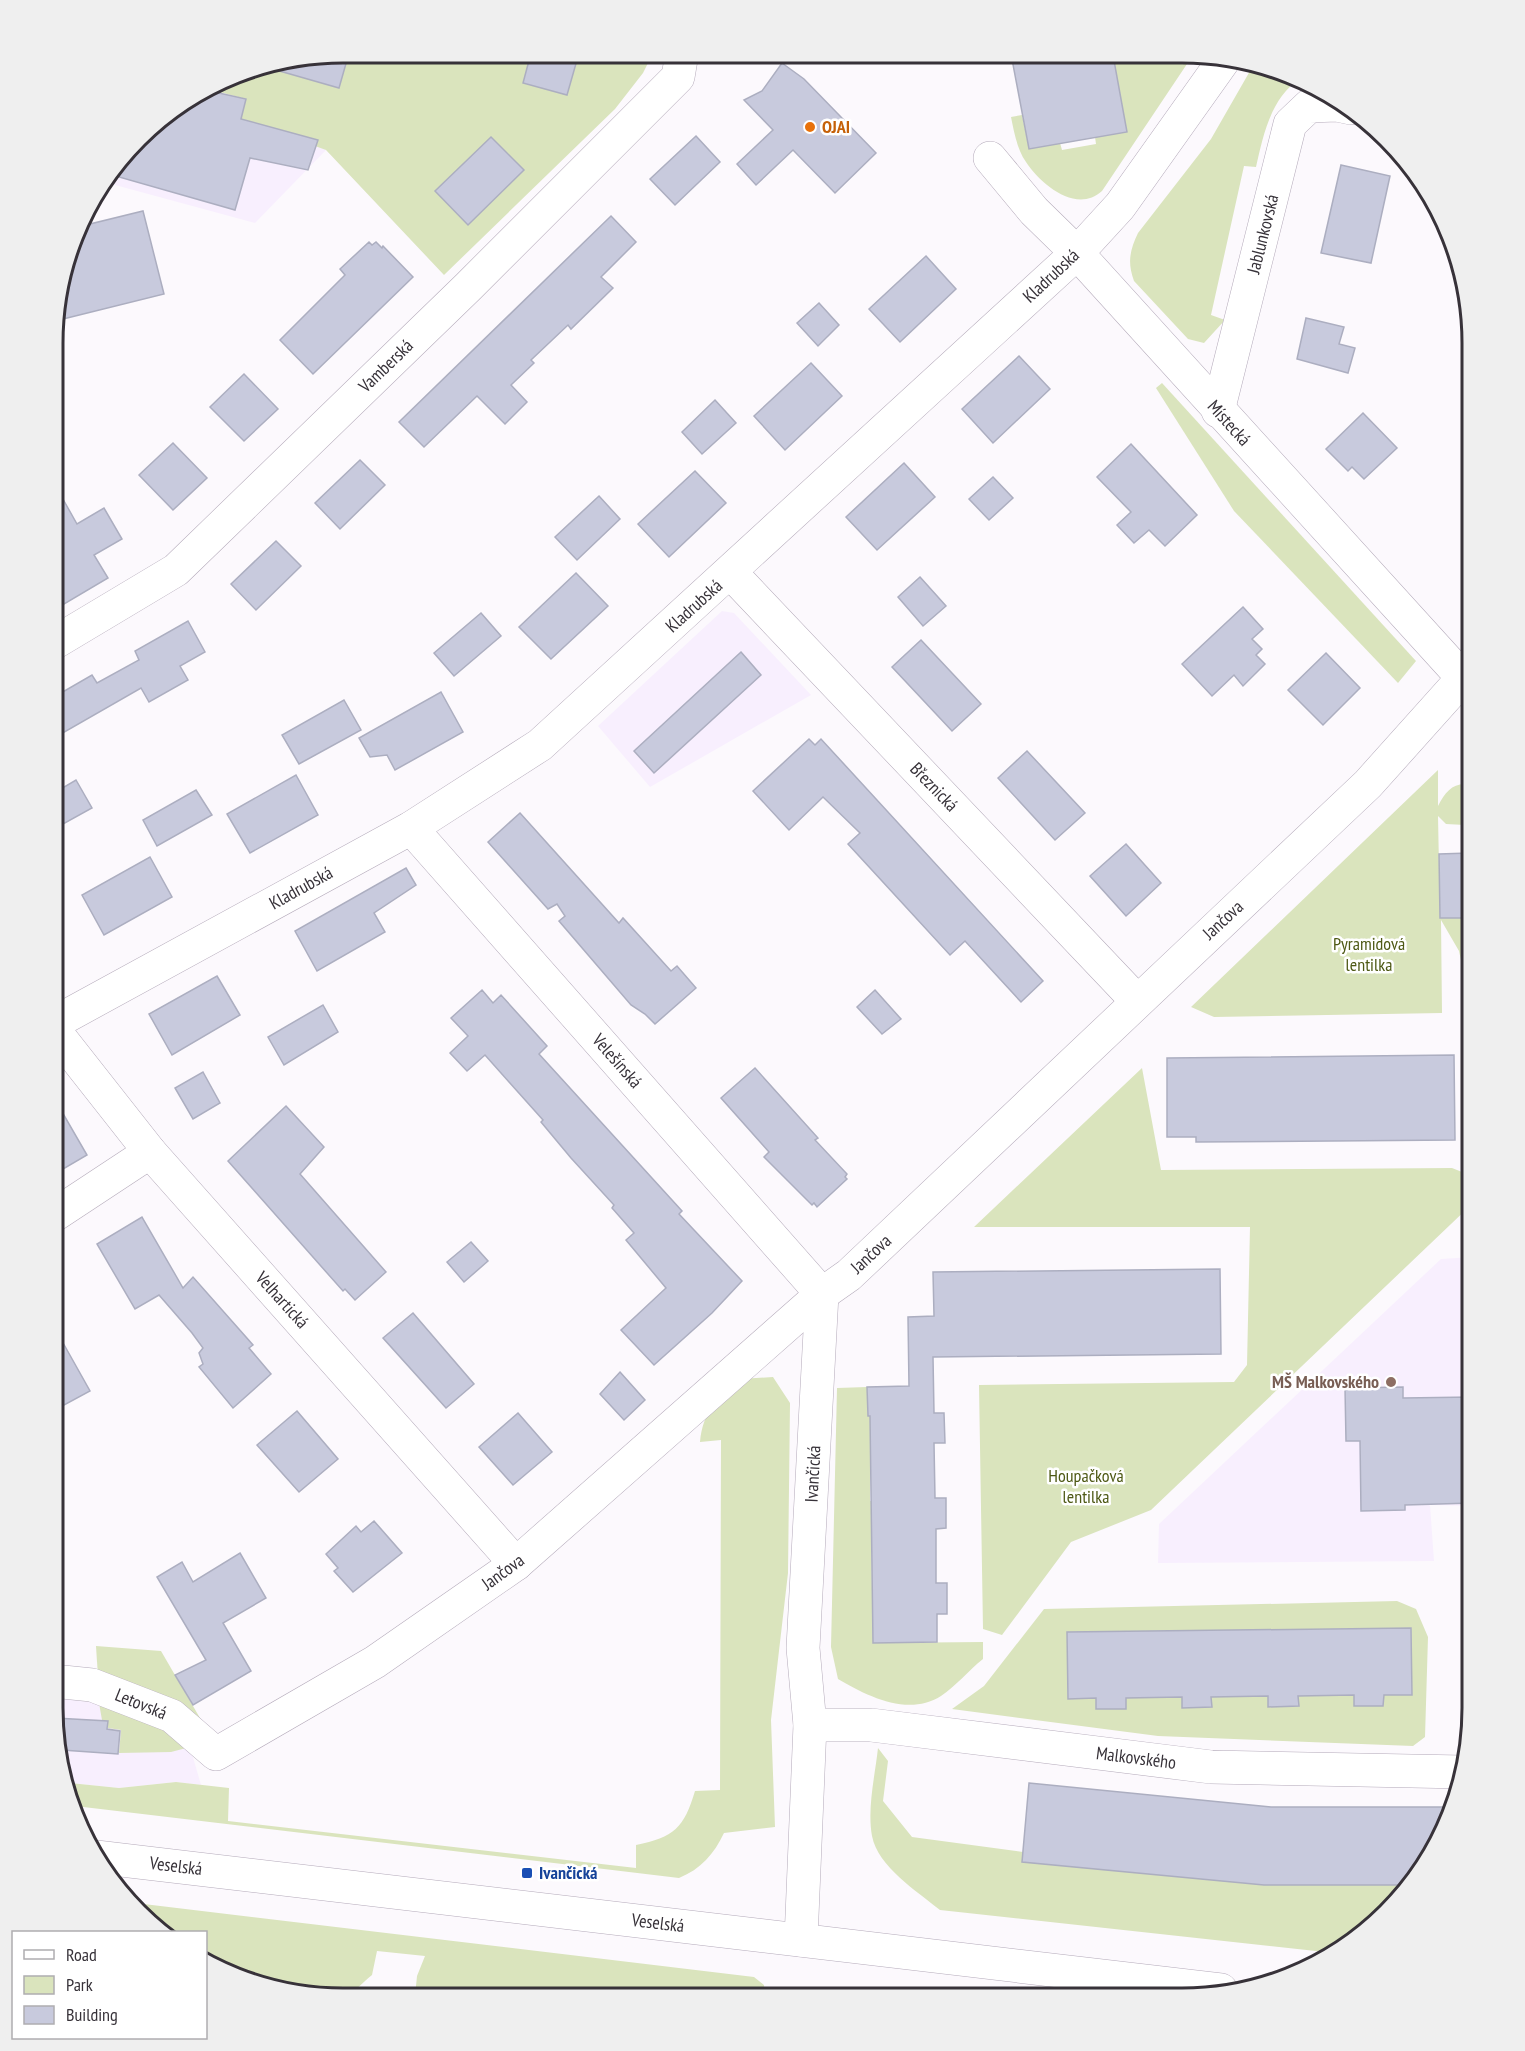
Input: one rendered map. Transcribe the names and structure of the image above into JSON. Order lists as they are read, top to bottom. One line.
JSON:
{"streets":{"street":["Jablunkovská","Kladrubská","Vamberská","Místecká","Březnická","Jančova","Velešínská","Velhartická","Ivančická","Letovská","Malkovského","Veselská"]},"crossings":[["Jablunkovská","Místecká"],["Kladrubská","Místecká"],["Kladrubská","Březnická"],["Kladrubská","Velešínská"],["Březnická","Jančova"],["Jančova","Velešínská"],["Jančova","Velhartická"],["Jančova","Ivančická"],["Jančova","Letovská"],["Velešínská","Ivančická"],["Ivančická","Malkovského"],["Ivančická","Veselská"]],"parks":["Pyramidová lentilka","Houpačková lentilka"],"places":{"other":["OJAI","MŠ Malkovského"],"transit":["Ivančická"]},"legend":["Road","Park","Building"]}
